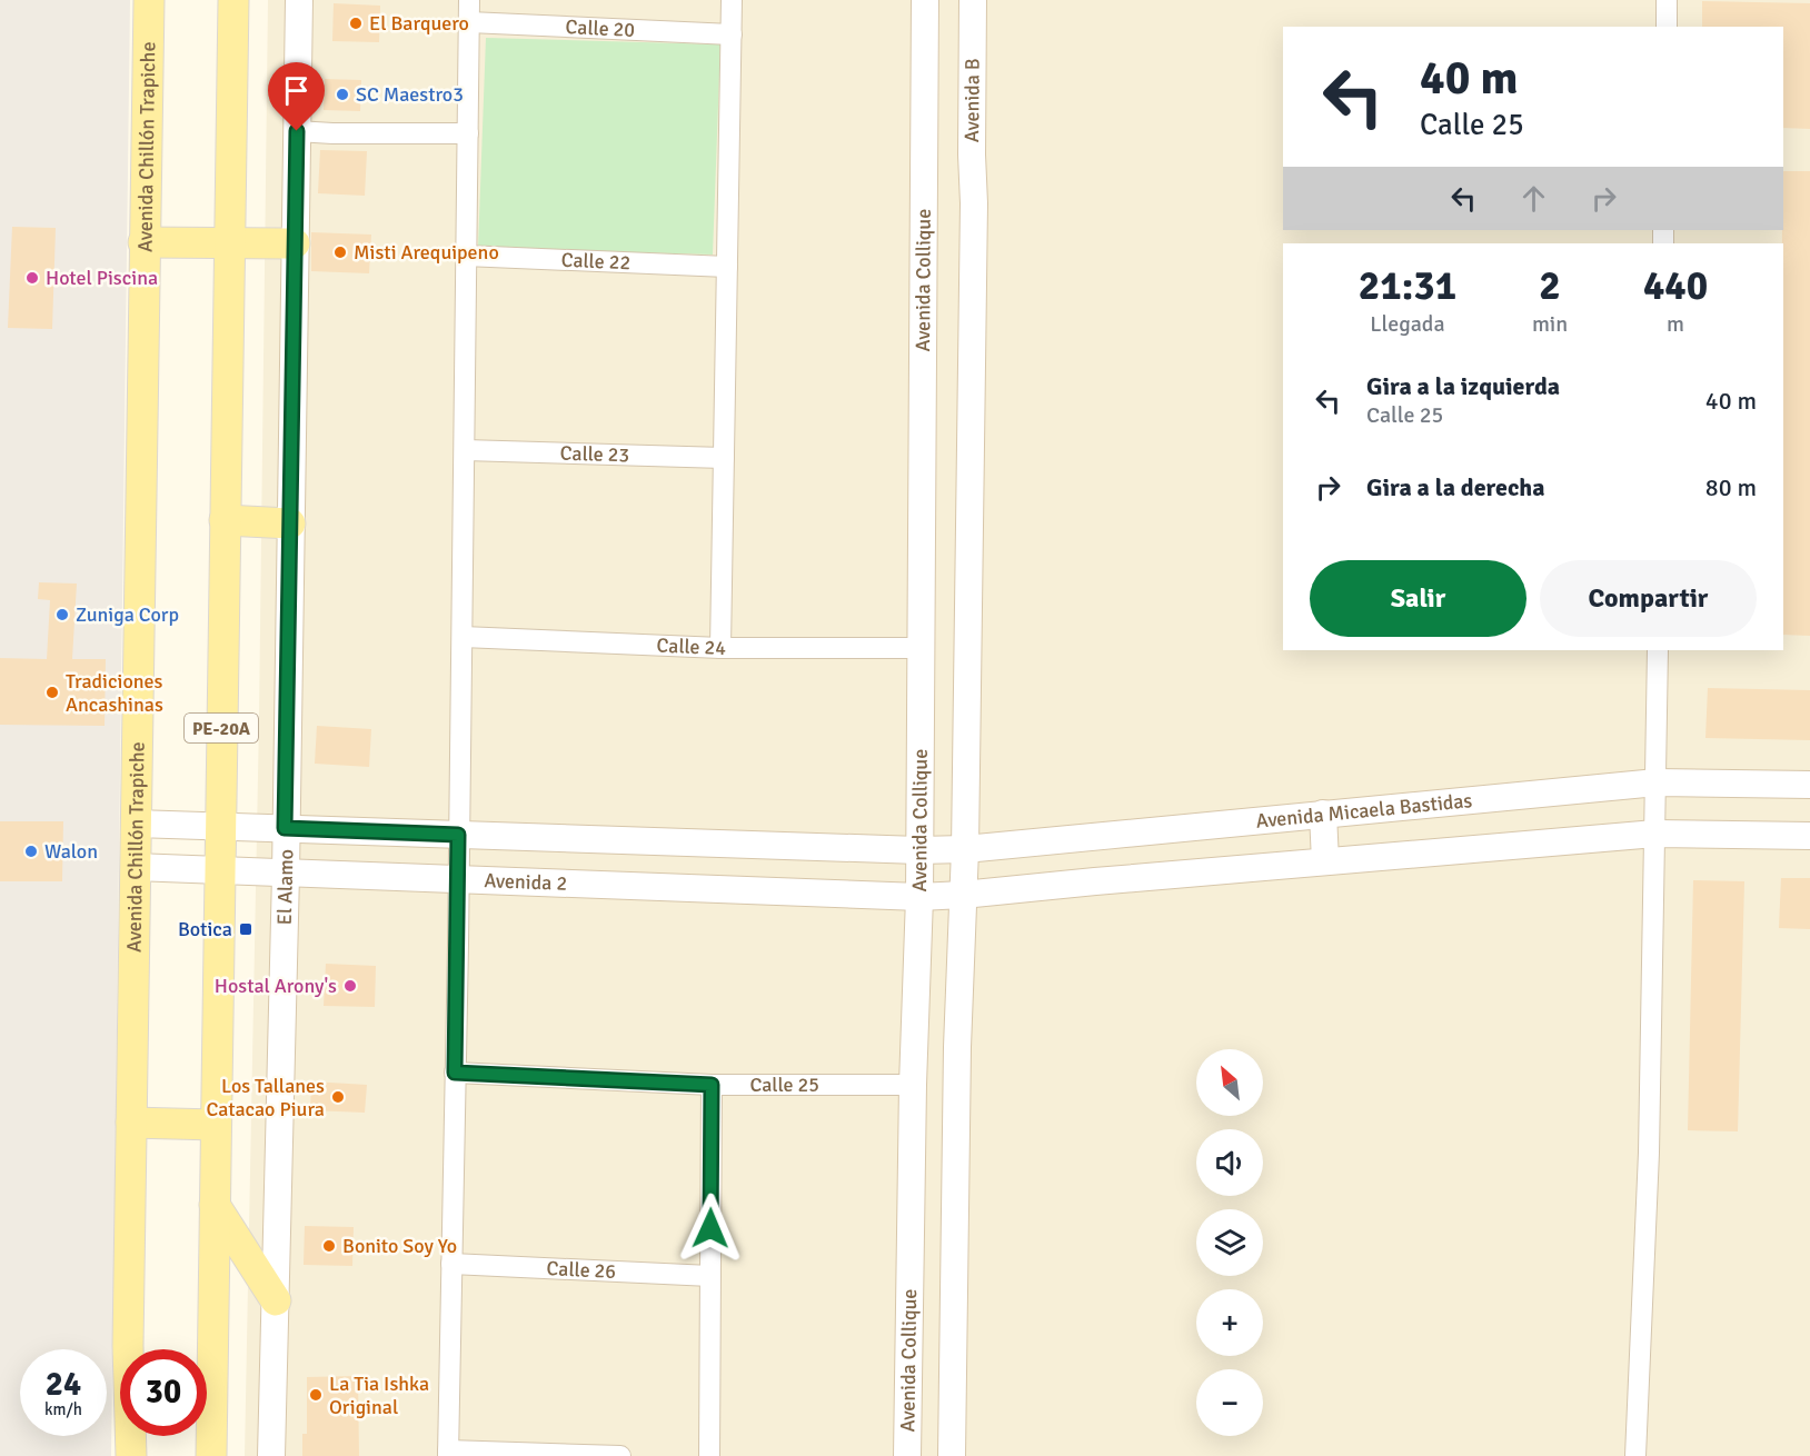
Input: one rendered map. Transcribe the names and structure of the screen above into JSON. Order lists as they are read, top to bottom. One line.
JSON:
{"streets":{"main road":["Avenida Chillón Trapiche","PE-20A"],"street":["Calle 20","Avenida B","Calle 22","Avenida Collique","Calle 23","Calle 24","Avenida Micaela Bastidas","Avenida 2","El Alamo","Calle 25","Calle 26"]},"crossings":[["Avenida B","Avenida Micaela Bastidas"],["Avenida Chillón Trapiche","Avenida 2"],["Avenida Collique","Calle 24"],["Avenida Collique","Avenida Micaela Bastidas"],["Avenida Collique","Avenida 2"],["Avenida Collique","Calle 25"],["PE-20A","Avenida 2"],["Avenida 2","El Alamo"]],"places":{"other":["El Barquero","SC Maestro3","Misti Arequipeno","Hotel Piscina","Zuniga Corp","Tradiciones Ancashinas","Walon","Hostal Arony's","Los Tallanes Catacao Piura","Bonito Soy Yo","La Tia Ishka Original"],"transit":["Botica"]},"north":"top left","page":{"turn":["40 m","Calle 25"],"eta":["21:31","Llegada","2","min","440","m"],"list":[{"name":"Gira a la izquierda","note":"Calle 25","value":"40 m"},{"name":"Gira a la derecha","value":"80 m"}],"buttons":["Salir","Compartir"],"map_buttons":["+","−"],"speed":"24 km/h","limit":"30"}}
